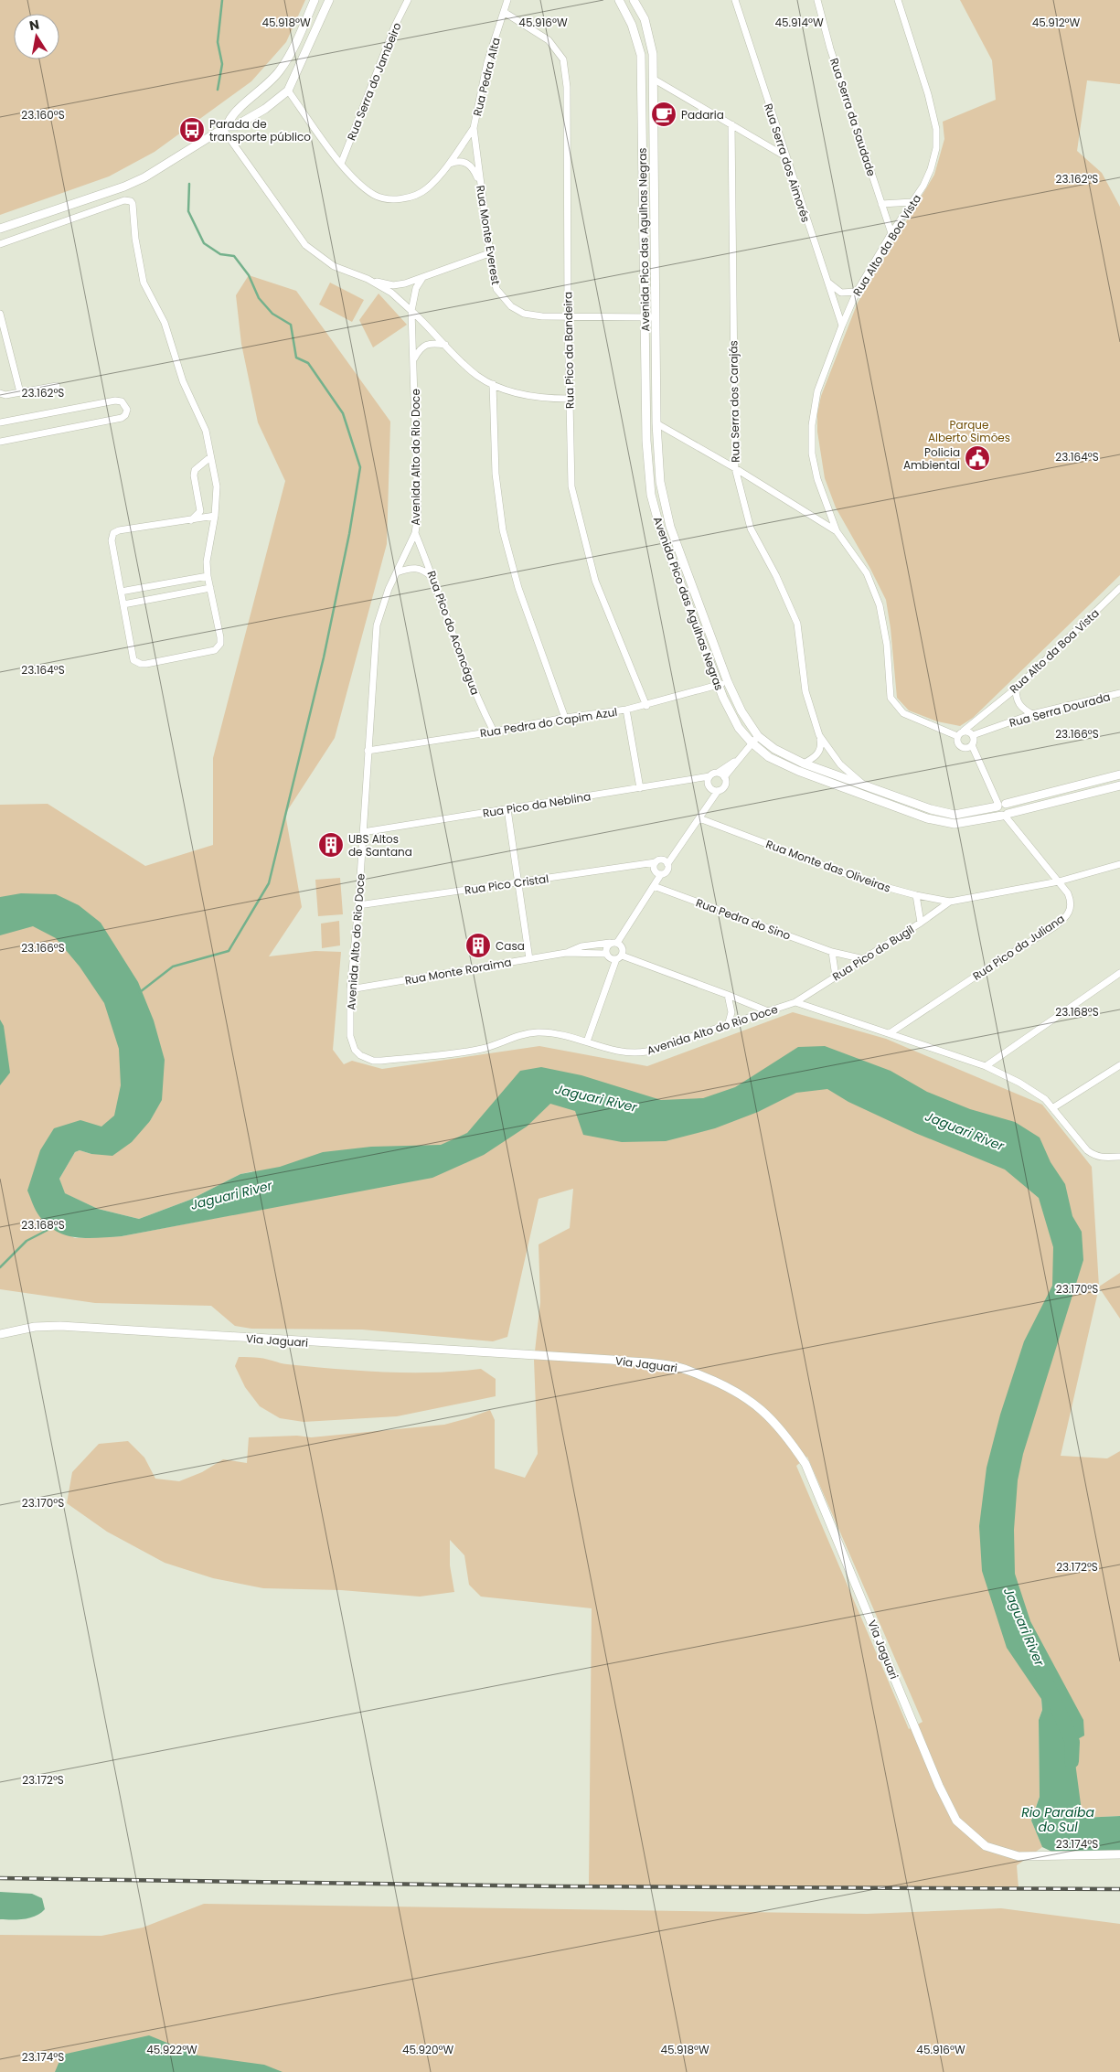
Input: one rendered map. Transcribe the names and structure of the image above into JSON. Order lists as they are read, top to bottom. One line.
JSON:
{"streets":{"street":["Rua Pedra Alta","Rua Serra do Jambeiro","Rua Serra da Saudade","Rua Serra dos Aimorés","Rua Monte Everest","Avenida Pico das Agulhas Negras","Rua Alto da Boa Vista","Rua Pico da Bandeira","Rua Serra dos Carajás","Avenida Alto do Rio Doce","Rua Pico do Aconcágua","Rua Serra Dourada","Rua Pedra do Capim Azul","Rua Pico da Neblina","Rua Monte das Oliveiras","Rua Pico Cristal","Rua Pedra do Sino","Rua Pico da Juliana","Rua Pico do Bugil","Rua Monte Roraima","Via Jaguari"]},"crossings":[["Rua Pedra Alta","Rua Monte Everest"],["Rua Pedra Alta","Rua Pico da Bandeira"],["Rua Serra da Saudade","Rua Alto da Boa Vista"],["Rua Serra dos Aimorés","Rua Alto da Boa Vista"],["Rua Monte Everest","Avenida Pico das Agulhas Negras"],["Rua Monte Everest","Rua Pico da Bandeira"],["Avenida Pico das Agulhas Negras","Rua Serra dos Carajás"],["Avenida Pico das Agulhas Negras","Rua Pedra do Capim Azul"],["Avenida Pico das Agulhas Negras","Rua Pico da Juliana"],["Rua Alto da Boa Vista","Rua Serra Dourada"],["Rua Pico da Bandeira","Rua Pedra do Capim Azul"],["Avenida Alto do Rio Doce","Rua Pico do Aconcágua"],["Avenida Alto do Rio Doce","Rua Pedra do Capim Azul"],["Avenida Alto do Rio Doce","Rua Pico da Neblina"],["Avenida Alto do Rio Doce","Rua Pico Cristal"],["Avenida Alto do Rio Doce","Rua Pico do Bugil"],["Avenida Alto do Rio Doce","Rua Monte Roraima"],["Rua Pico do Aconcágua","Rua Pedra do Capim Azul"],["Rua Monte das Oliveiras","Rua Pico da Juliana"],["Rua Monte das Oliveiras","Rua Pico do Bugil"],["Rua Pedra do Sino","Rua Pico do Bugil"]],"water":["Jaguari River","Rio Paraíba do Sul"],"parks":["Parque Alberto Simões"],"places":{"cafe":["Padaria"],"bus stop":["Parada de transporte público"],"public building":["Policia Ambiental"],"building":["UBS Altos de Santana","Casa"]},"north":"top","coordinates":["45.918°W","45.916°W","45.914°W","45.912°W","23.160°S","23.162°S","23.164°S","23.166°S","23.168°S","23.170°S","23.172°S","23.174°S","45.922°W","45.920°W"]}
